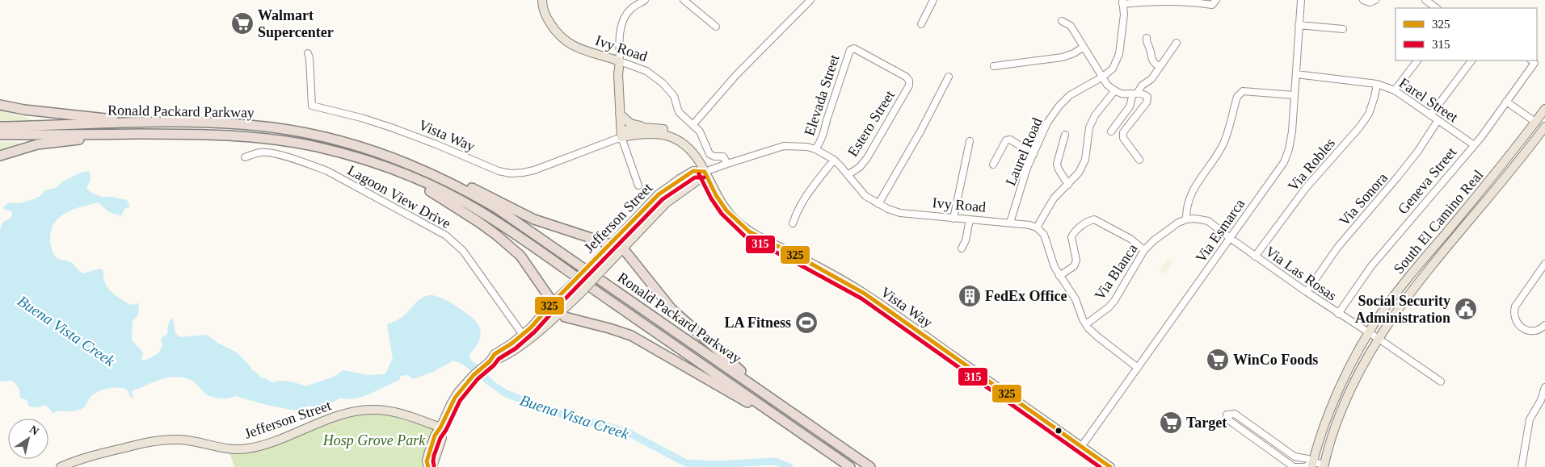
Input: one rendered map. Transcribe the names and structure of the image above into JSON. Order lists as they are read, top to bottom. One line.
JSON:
{"streets":{"highway":["Ronald Packard Parkway"],"main road":["Ivy Road","Vista Way","Jefferson Street","South El Camino Real"],"street":["Elevada Street","Farel Street","Estero Street","Laurel Road","Via Robles","Geneva Street","Lagoon View Drive","Via Sonora","Via Esmarca","Via Blanca","Via Las Rosas"]},"crossings":[["Ivy Road","Elevada Street"],["Ivy Road","Estero Street"],["Ivy Road","Vista Way"],["Ivy Road","Laurel Road"],["Ivy Road","Jefferson Street"],["Elevada Street","Estero Street"],["Farel Street","Via Robles"],["Farel Street","Geneva Street"],["Farel Street","Via Sonora"],["Farel Street","Via Esmarca"],["Vista Way","Jefferson Street"],["Vista Way","Via Esmarca"],["Via Robles","Via Las Rosas"],["Geneva Street","Via Las Rosas"],["Lagoon View Drive","Jefferson Street"],["Via Sonora","Via Las Rosas"],["South El Camino Real","Via Las Rosas"],["Via Esmarca","Via Las Rosas"],["Via Blanca","Via Las Rosas"]],"water":["Buena Vista Creek"],"parks":["Hosp Grove Park"],"places":{"supermarket":["Walmart Supercenter","WinCo Foods","Target"],"building":["FedEx Office"],"public building":["Social Security Administration"],"sports":["LA Fitness"]},"lines":["transit line 325","transit line 315"],"legend":["325","315"],"north":"top right"}
